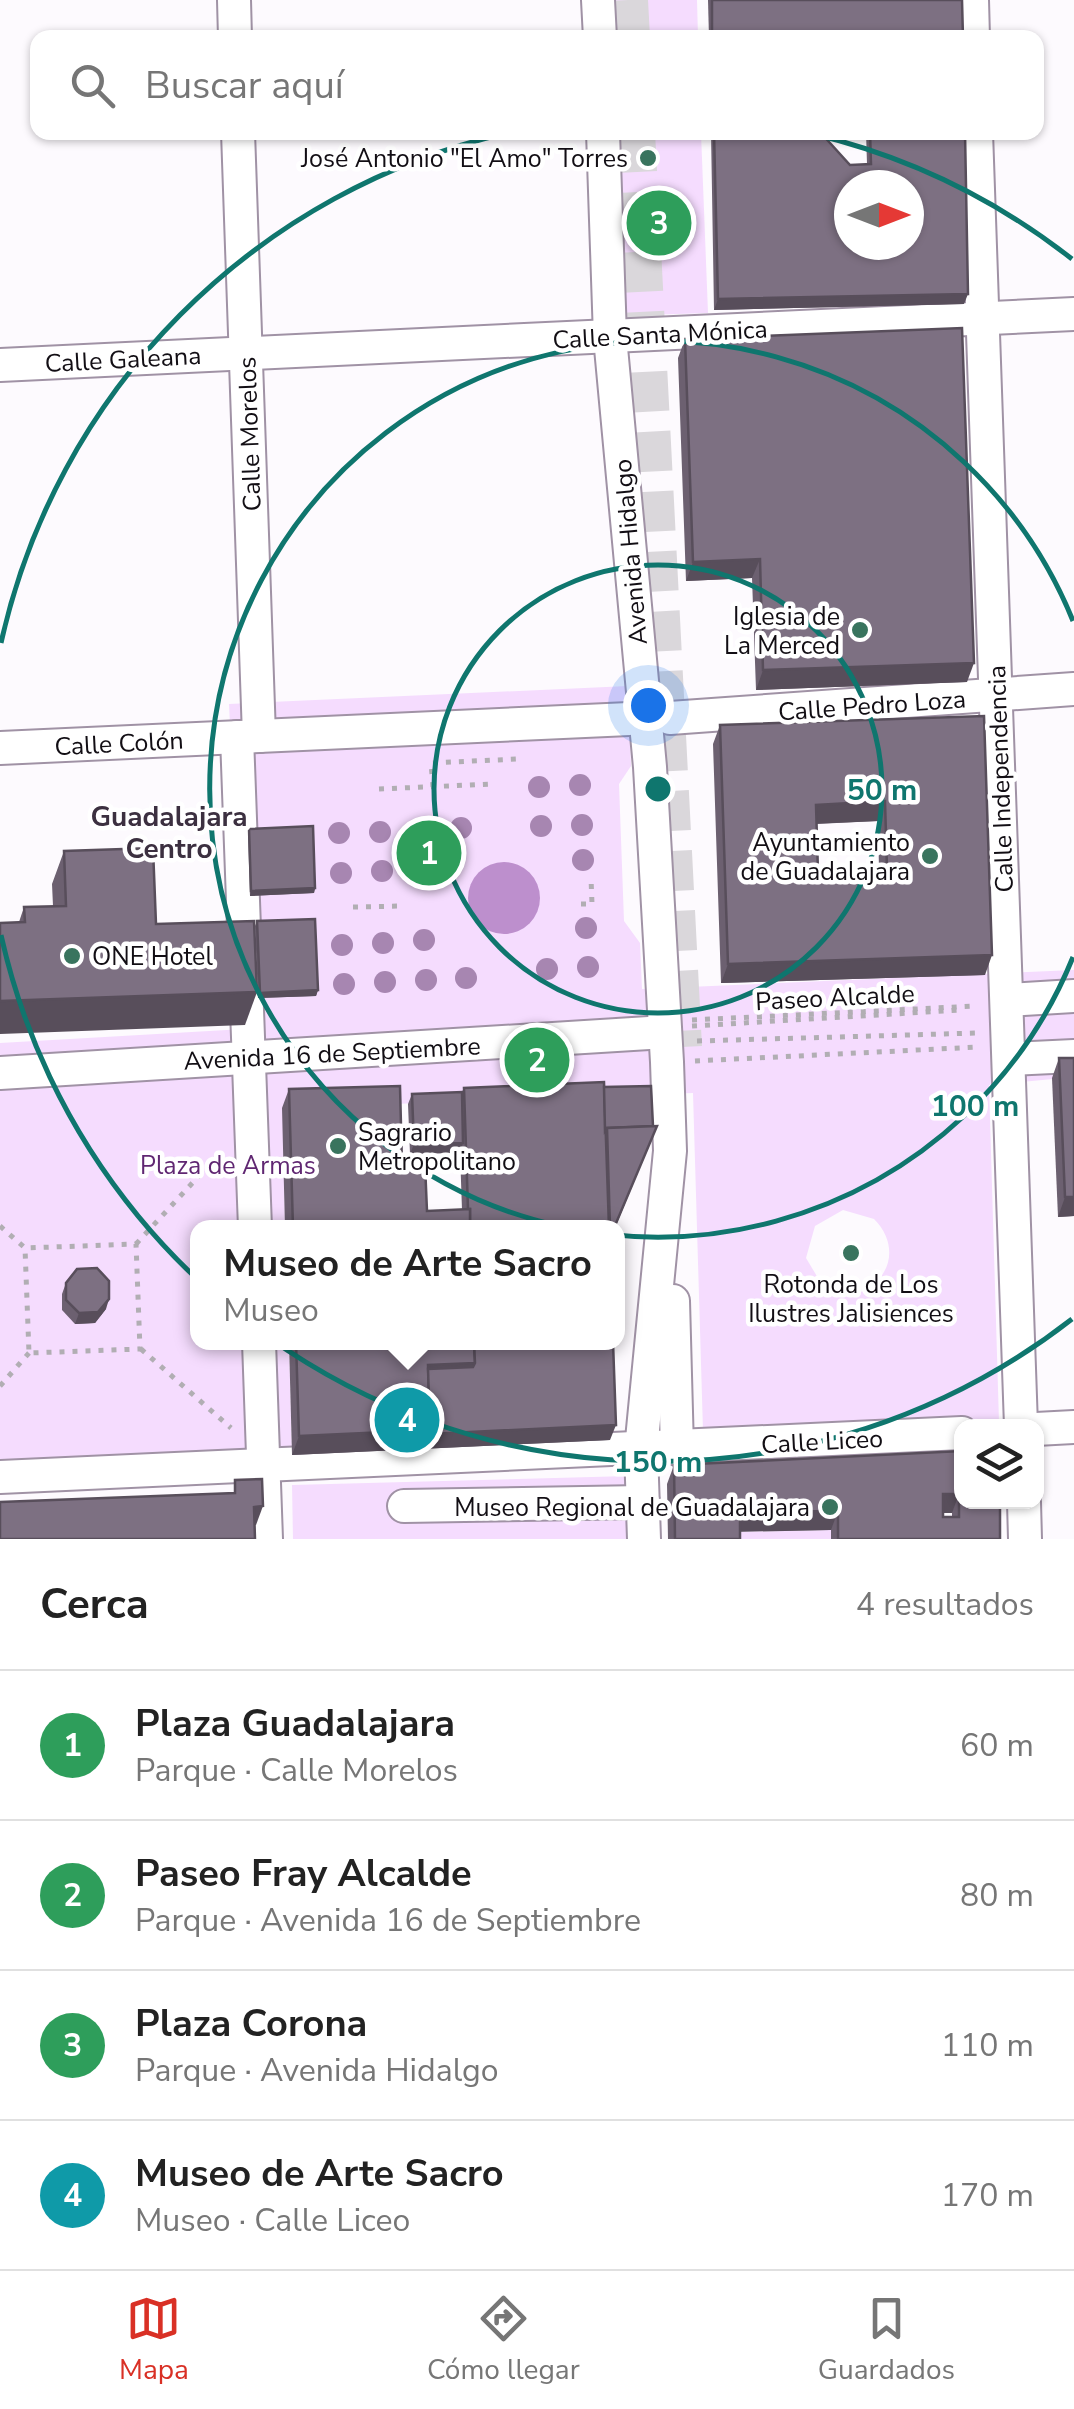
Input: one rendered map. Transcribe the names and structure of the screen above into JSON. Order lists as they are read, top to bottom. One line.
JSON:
{"streets":{"street":["Calle Santa Mónica","Calle Galeana","Calle Morelos","Avenida Hidalgo","Calle Pedro Loza","Calle Colón","Calle Independencia","Avenida 16 de Septiembre","Calle Liceo"],"path":["Paseo Alcalde"]},"crossings":[["Calle Santa Mónica","Calle Galeana"],["Calle Santa Mónica","Calle Morelos"],["Calle Santa Mónica","Avenida Hidalgo"],["Calle Santa Mónica","Calle Independencia"],["Calle Galeana","Calle Morelos"],["Calle Morelos","Calle Colón"],["Calle Morelos","Avenida 16 de Septiembre"],["Avenida Hidalgo","Paseo Alcalde"],["Avenida Hidalgo","Avenida 16 de Septiembre"],["Avenida Hidalgo","Calle Liceo"],["Calle Pedro Loza","Calle Independencia"],["Calle Independencia","Paseo Alcalde"],["Paseo Alcalde","Avenida 16 de Septiembre"]],"districts":["Guadalajara Centro"],"parks":["Plaza de Armas"],"places":["José Antonio \"El Amo\" Torres","Iglesia de La Merced","Ayuntamiento de Guadalajara","ONE Hotel","Sagrario Metropolitano","Rotonda de Los Ilustres Jalisiences","Museo Regional de Guadalajara"],"north":"right","page":{"search":"Buscar aquí","pins":["3","1","2","4"],"popup":["Museo de Arte Sacro","Museo"],"heading":["Cerca","4 resultados"],"list":[{"mark":"1","name":"Plaza Guadalajara","note":"Parque · Calle Morelos","value":"60 m"},{"mark":"2","name":"Paseo Fray Alcalde","note":"Parque · Avenida 16 de Septiembre","value":"80 m"},{"mark":"3","name":"Plaza Corona","note":"Parque · Avenida Hidalgo","value":"110 m"},{"mark":"4","name":"Museo de Arte Sacro","note":"Museo · Calle Liceo","value":"170 m"}],"nav":["Mapa","Cómo llegar","Guardados"]},"rings":["50 m","100 m","150 m"]}
